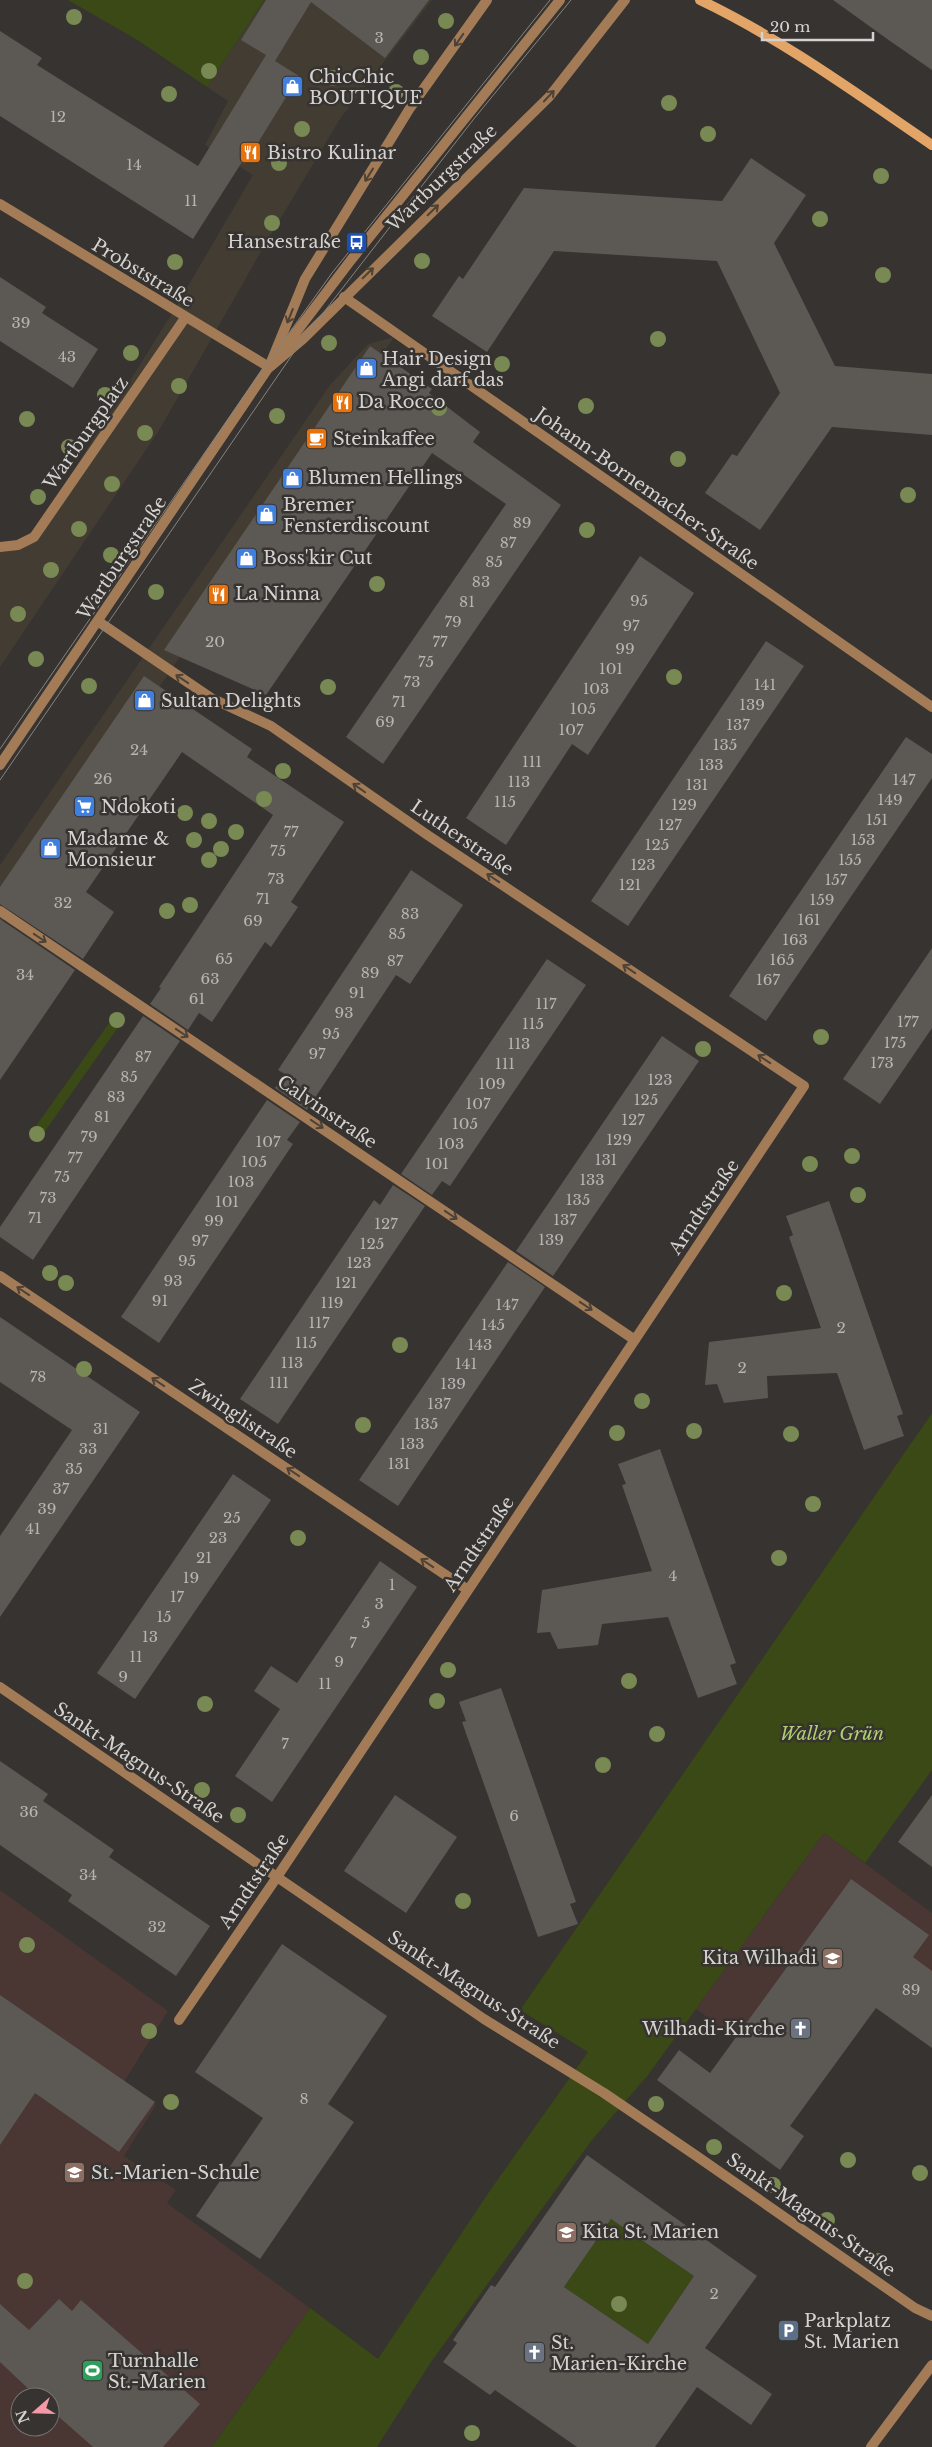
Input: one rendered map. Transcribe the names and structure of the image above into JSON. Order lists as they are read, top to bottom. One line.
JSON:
{"streets":{"street":["Wartburgstraße","Probststraße","Wartburgplatz","Johann-Bornemacher-Straße","Lutherstraße","Calvinstraße","Arndtstraße","Zwinglistraße","Sankt-Magnus-Straße"]},"crossings":[["Wartburgstraße","Probststraße"],["Wartburgstraße","Johann-Bornemacher-Straße"],["Wartburgstraße","Lutherstraße"],["Probststraße","Wartburgplatz"],["Lutherstraße","Arndtstraße"],["Calvinstraße","Arndtstraße"],["Arndtstraße","Zwinglistraße"],["Arndtstraße","Sankt-Magnus-Straße"]],"one_way":["Lutherstraße","Calvinstraße","Zwinglistraße"],"parks":["Waller Grün"],"places":{"shop":["ChicChic BOUTIQUE","Hair Design Angi darf das","Blumen Hellings","Bremer Fensterdiscount","Boss'kir Cut","Sultan Delights","Madame & Monsieur"],"restaurant":["Bistro Kulinar","Da Rocco","La Ninna"],"bus stop":["Hansestraße"],"cafe":["Steinkaffee"],"supermarket":["Ndokoti"],"school or university":["Kita Wilhadi","St.-Marien-Schule","Kita St. Marien"],"church":["Wilhadi-Kirche","St. Marien-Kirche"],"parking":["Parkplatz St. Marien"],"sports":["Turnhalle St.-Marien"]},"house_numbers":["3","12","14","11","39","43","89","87","85","83","95","81","79","97","20","77","99","75","101","73","141","103","71","139","105","69","137","107","135","24","111","133","26","147","113","131","149","115","129","151","127","77","153","125","75","155","123","73","157","121","71","159","32","83","161","69","85","163","65","165","87","89","34","63","167","91","61","117","93","177","115","95","175","113","97","87","173","111","85","123","109","83","125","107","81","127","105","79","129","107","103","77","131","105","101","75","133","103","73","135","101","71","137","99","127","139","97","125","95","123","93","121","91","119","147","117","145","2","115","143","113","141","2","78","111","139","137","135","31","133","33","131","35","37","39","25","41","23","21","4","19","1","17","3","15","5","13","7","11","9","9","11","7","36","6","34","32","89","8","2"],"scale_bar":"20 m","north":"left"}
